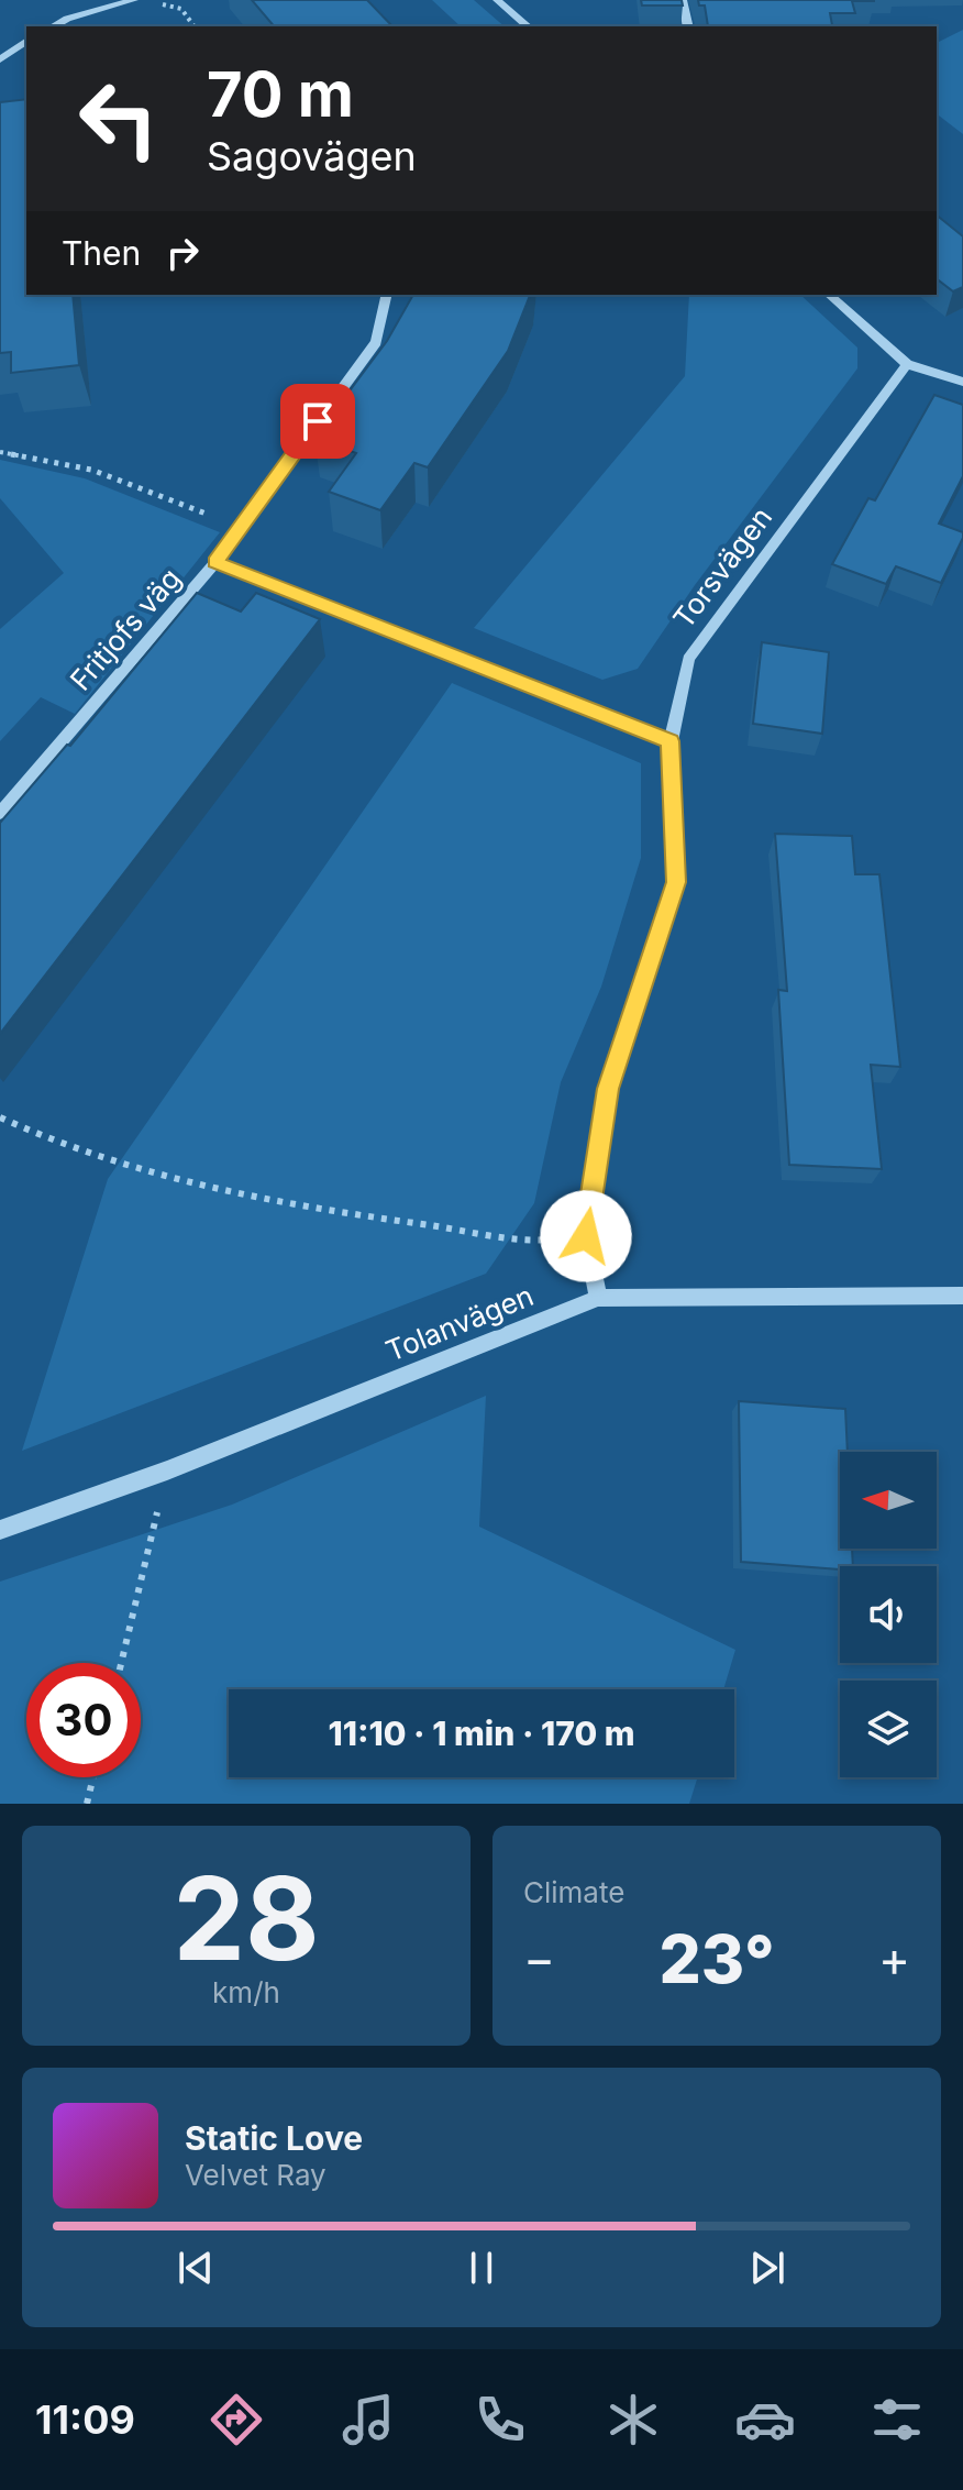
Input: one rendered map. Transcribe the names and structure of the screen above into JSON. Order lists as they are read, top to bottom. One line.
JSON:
{"streets":{"street":["Torsvägen","Fritjofs väg","Tolanvägen"]},"crossings":[["Torsvägen","Tolanvägen"]],"north":"left","page":{"turn":["70 m","Sagovägen"],"then":"Then","limit":"30","trip":"11:10 · 1 min · 170 m","tile":[["28","km/h"],"Climate"],"heat":["−","23°","+"],"song":["Static Love","Velvet Ray"],"tabs":"11:09"}}
